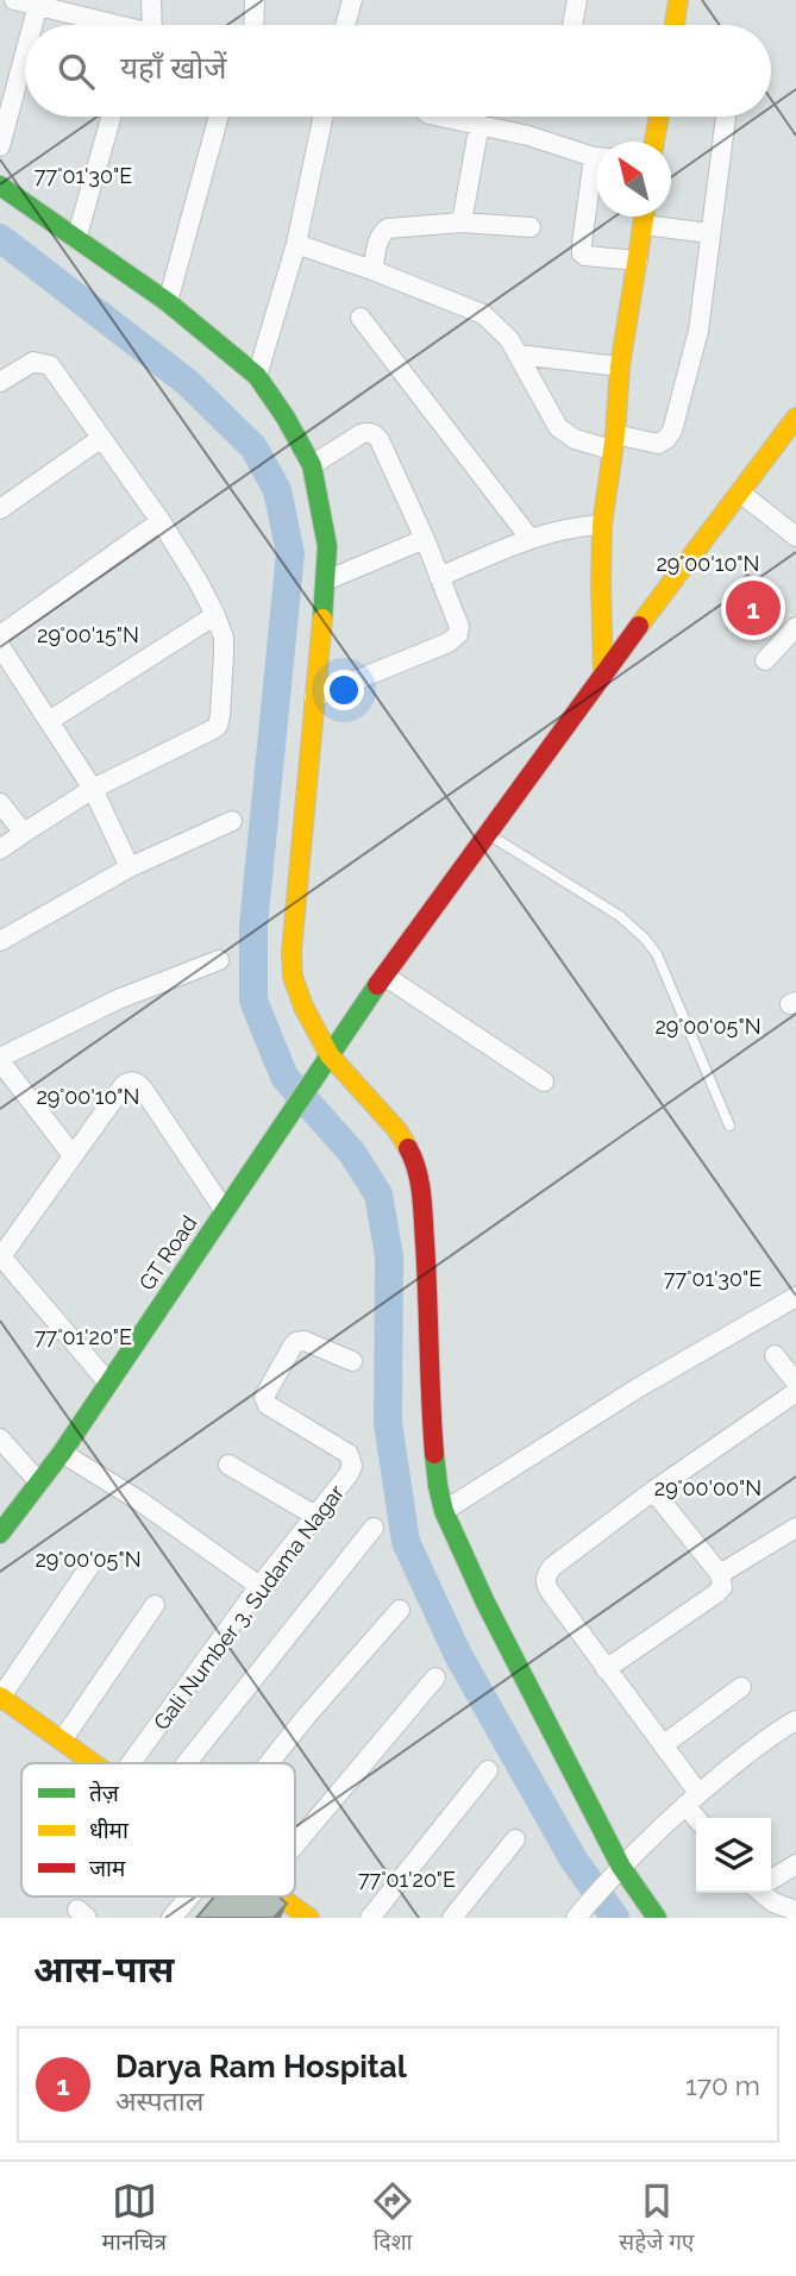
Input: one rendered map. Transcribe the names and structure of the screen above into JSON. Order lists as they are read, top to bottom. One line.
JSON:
{"streets":{"street":["GT Road","Gali Number 3, Sudama Nagar"]},"legend":["तेज़","धीमा","जाम"],"north":"top left","page":{"search":"यहाँ खोजें","pins":"1","heading":"आस-पास","list":[{"mark":"1","name":"Darya Ram Hospital","note":"अस्पताल","value":"170 m"}],"nav":["मानचित्र","दिशा","सहेजे गए"]},"coordinates":["77°01'30\"E","29°00'10\"N","29°00'15\"N","29°00'05\"N","77°01'20\"E","29°00'00\"N"]}
